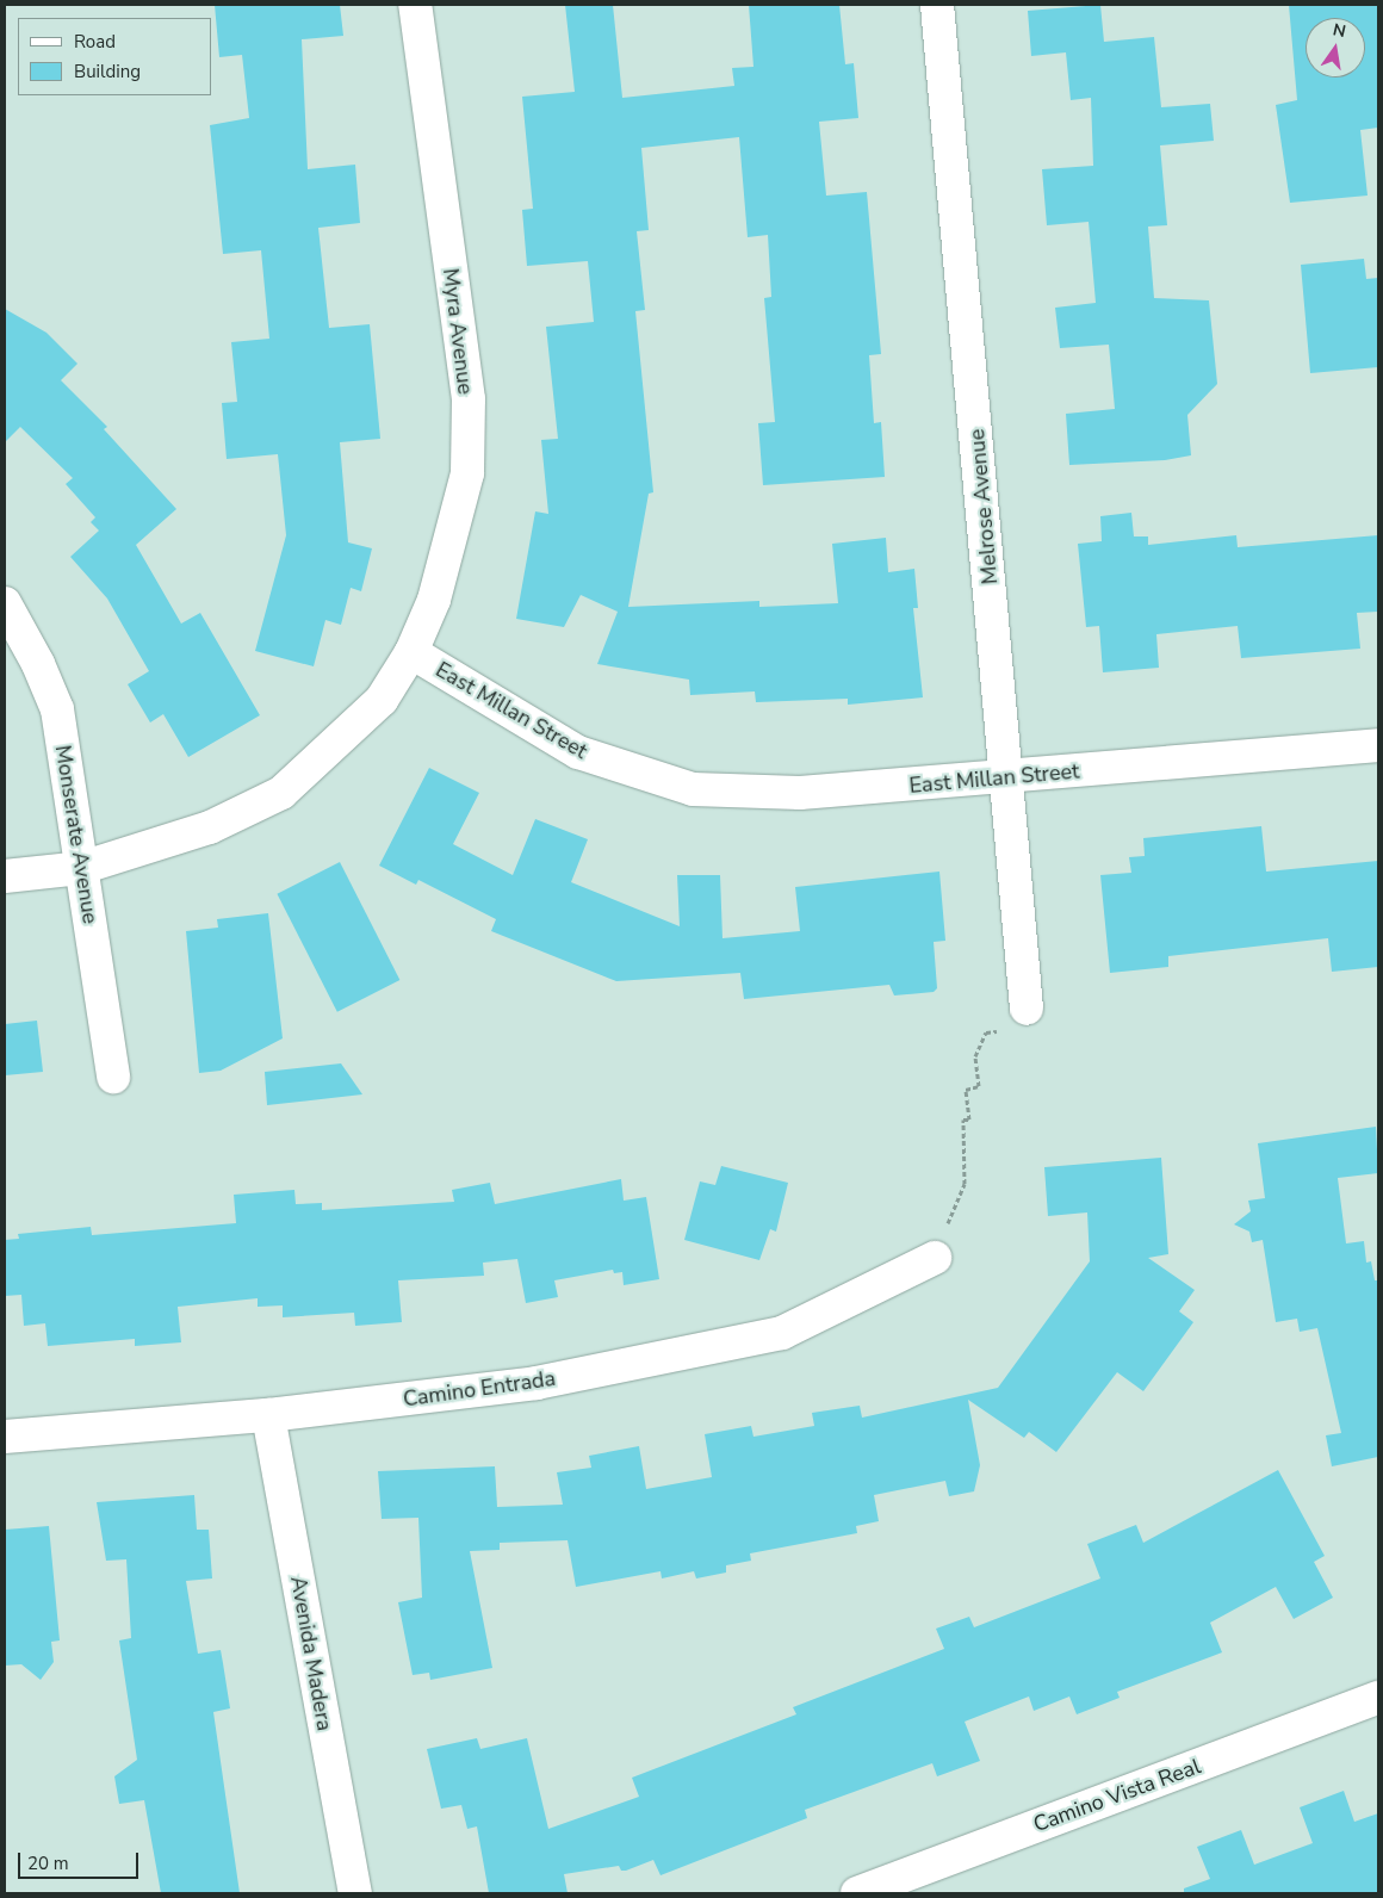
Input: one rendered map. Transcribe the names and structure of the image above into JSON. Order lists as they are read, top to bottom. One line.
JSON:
{"streets":{"street":["Myra Avenue","Melrose Avenue","East Millan Street","Monserate Avenue","Camino Entrada","Avenida Madera","Camino Vista Real"]},"crossings":[["Myra Avenue","East Millan Street"],["Melrose Avenue","East Millan Street"],["East Millan Street","Monserate Avenue"],["Camino Entrada","Avenida Madera"]],"legend":["Road","Building"],"scale_bar":"20 m","north":"top"}
